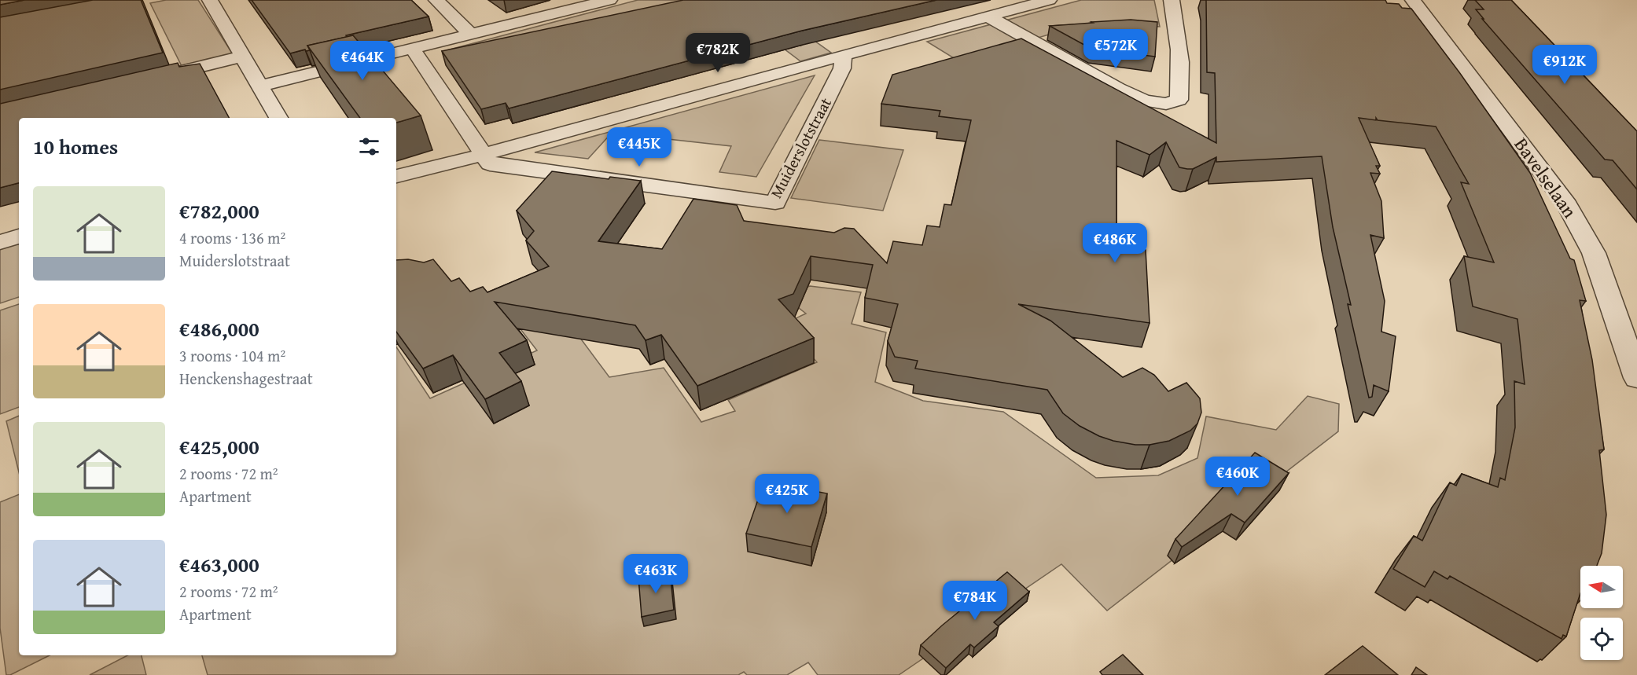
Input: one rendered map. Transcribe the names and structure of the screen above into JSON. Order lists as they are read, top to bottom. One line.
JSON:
{"streets":{"street":["Muiderslotstraat","Bavelselaan"]},"north":"left","page":{"price":["€572K","€782K","€464K","€912K","€445K","€486K","€460K","€425K","€463K","€784K"],"heading":"10 homes","list":[{"name":"€782,000","note":"4 rooms · 136 m² · Muiderslotstraat"},{"name":"€486,000","note":"3 rooms · 104 m² · Henckenshagestraat"},{"name":"€425,000","note":"2 rooms · 72 m² · Apartment"},{"name":"€463,000","note":"2 rooms · 72 m² · Apartment"}]}}
